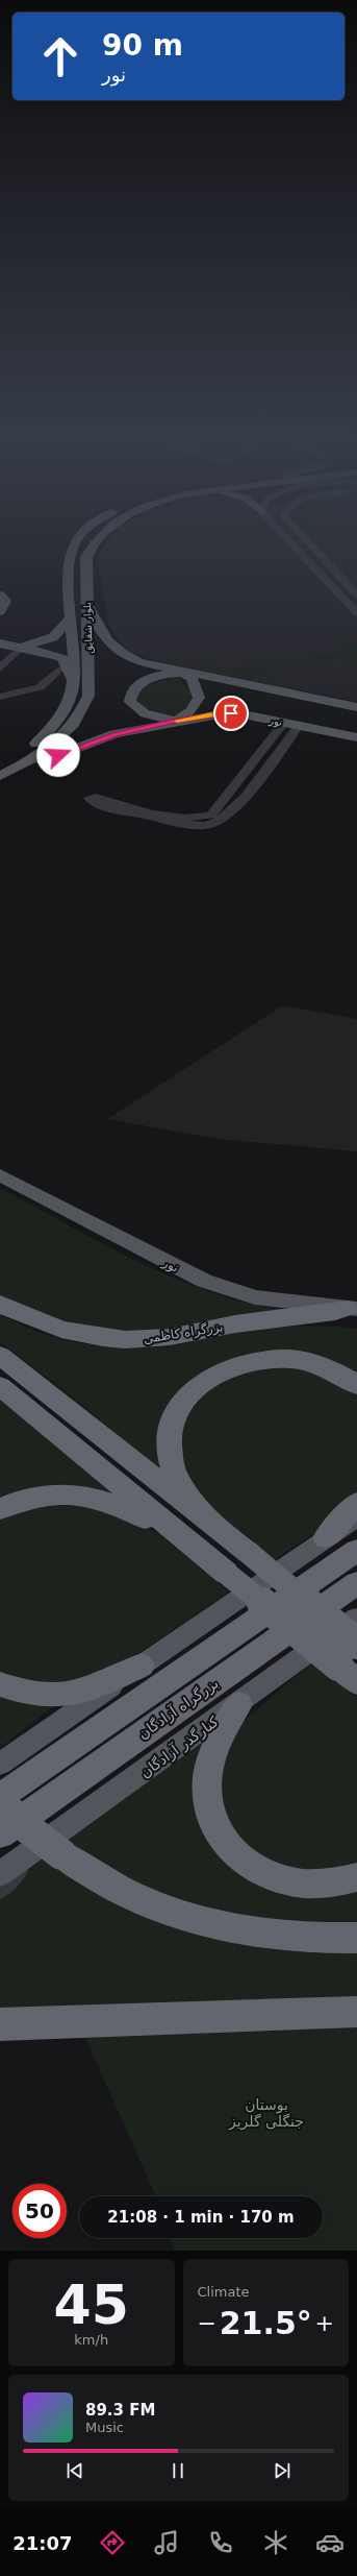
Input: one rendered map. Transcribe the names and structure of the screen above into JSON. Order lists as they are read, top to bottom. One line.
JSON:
{"streets":{"highway":["بزرگراه کاظمی","بزرگراه آزادگان"],"main road":["بلوار شقایق","نور","کنارگذر آزادگان"]},"crossings":[["بلوار شقایق","نور"],["نور","بزرگراه کاظمی"]],"parks":["بوستان جنگلی گلریز"],"page":{"turn":["90 m","نور"],"limit":"50","trip":"21:08 · 1 min · 170 m","tile":[["45","km/h"],"Climate"],"heat":["−","21.5°","+"],"song":["89.3 FM","Music"],"tabs":"21:07"}}
